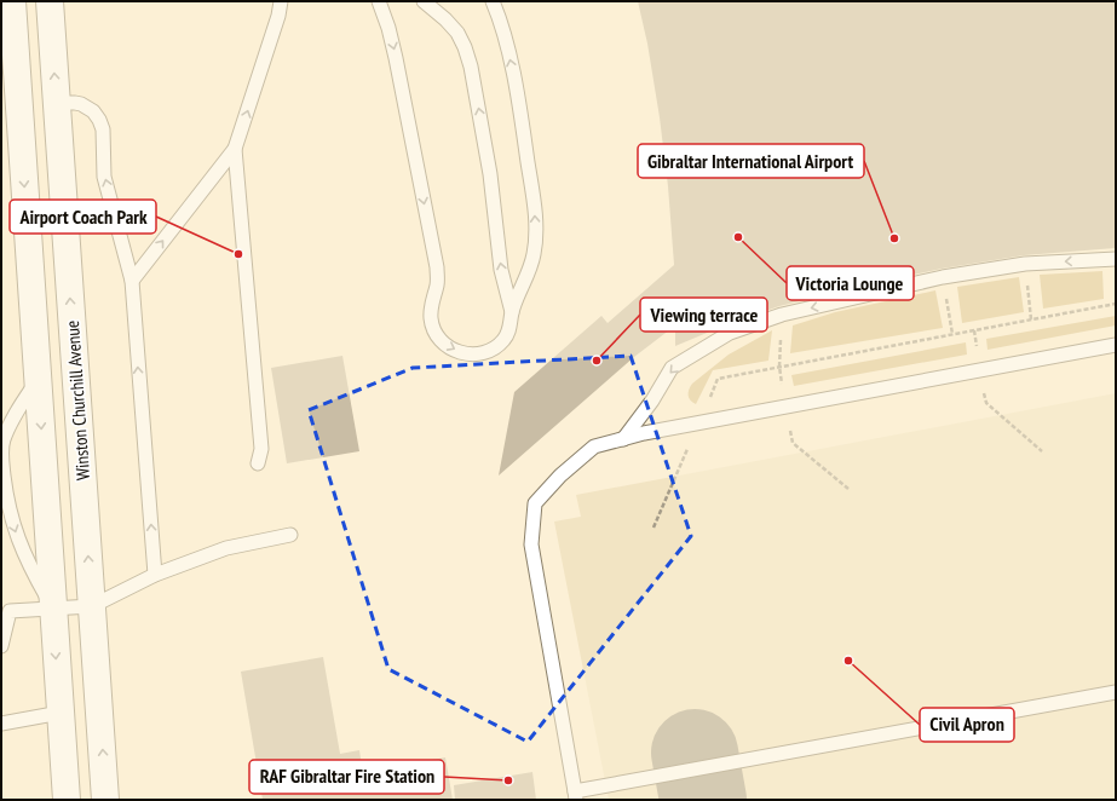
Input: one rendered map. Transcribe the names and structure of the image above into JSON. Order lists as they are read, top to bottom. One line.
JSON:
{"streets":{"street":["Winston Churchill Avenue"]},"places":["Victoria Lounge","Gibraltar International Airport","Airport Coach Park","Viewing terrace","Civil Apron","RAF Gibraltar Fire Station"]}
